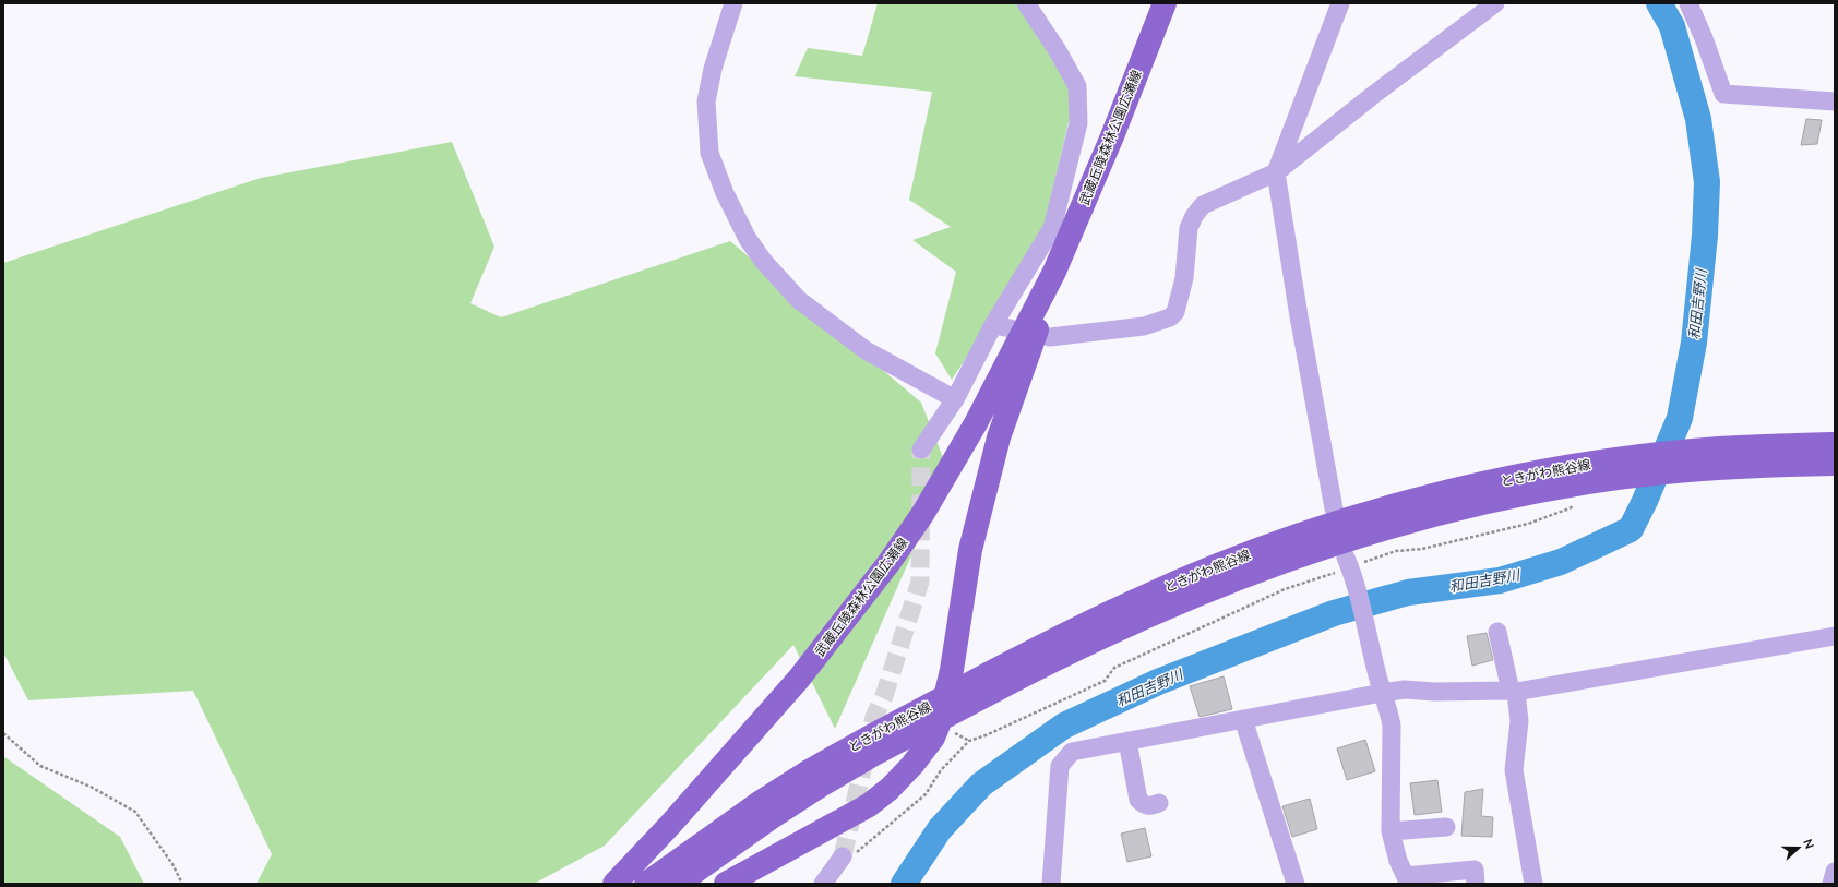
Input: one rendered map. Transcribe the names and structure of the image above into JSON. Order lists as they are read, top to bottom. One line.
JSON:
{"streets":{"main road":["武蔵丘陵森林公園広瀬線","ときがわ熊谷線"]},"water":["和田吉野川"],"north":"right"}
